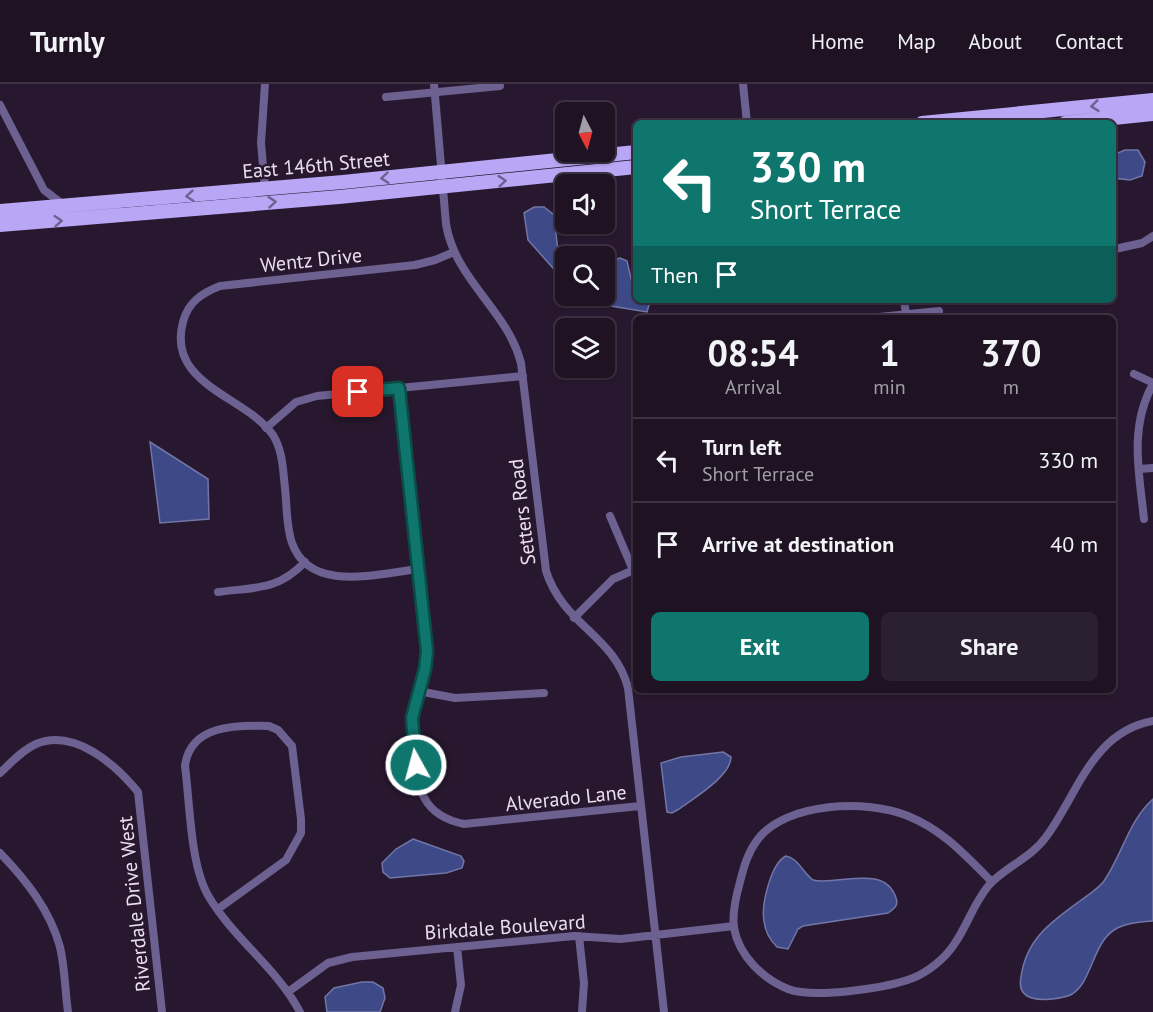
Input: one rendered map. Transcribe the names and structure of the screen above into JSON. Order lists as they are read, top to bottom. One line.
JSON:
{"streets":{"main road":["East 146th Street"],"street":["Wentz Drive","Setters Road","Alverado Lane","Riverdale Drive West","Birkdale Boulevard"]},"crossings":[["East 146th Street","Setters Road"],["Wentz Drive","Setters Road"],["Setters Road","Alverado Lane"],["Setters Road","Birkdale Boulevard"]],"north":"bottom","page":{"header":"Turnly","nav":["Home","Map","About","Contact"],"turn":["330 m","Short Terrace"],"then":"Then","eta":["08:54","Arrival","1","min","370","m"],"list":[{"name":"Turn left","note":"Short Terrace","value":"330 m"},{"name":"Arrive at destination","value":"40 m"}],"buttons":["Exit","Share"]}}
